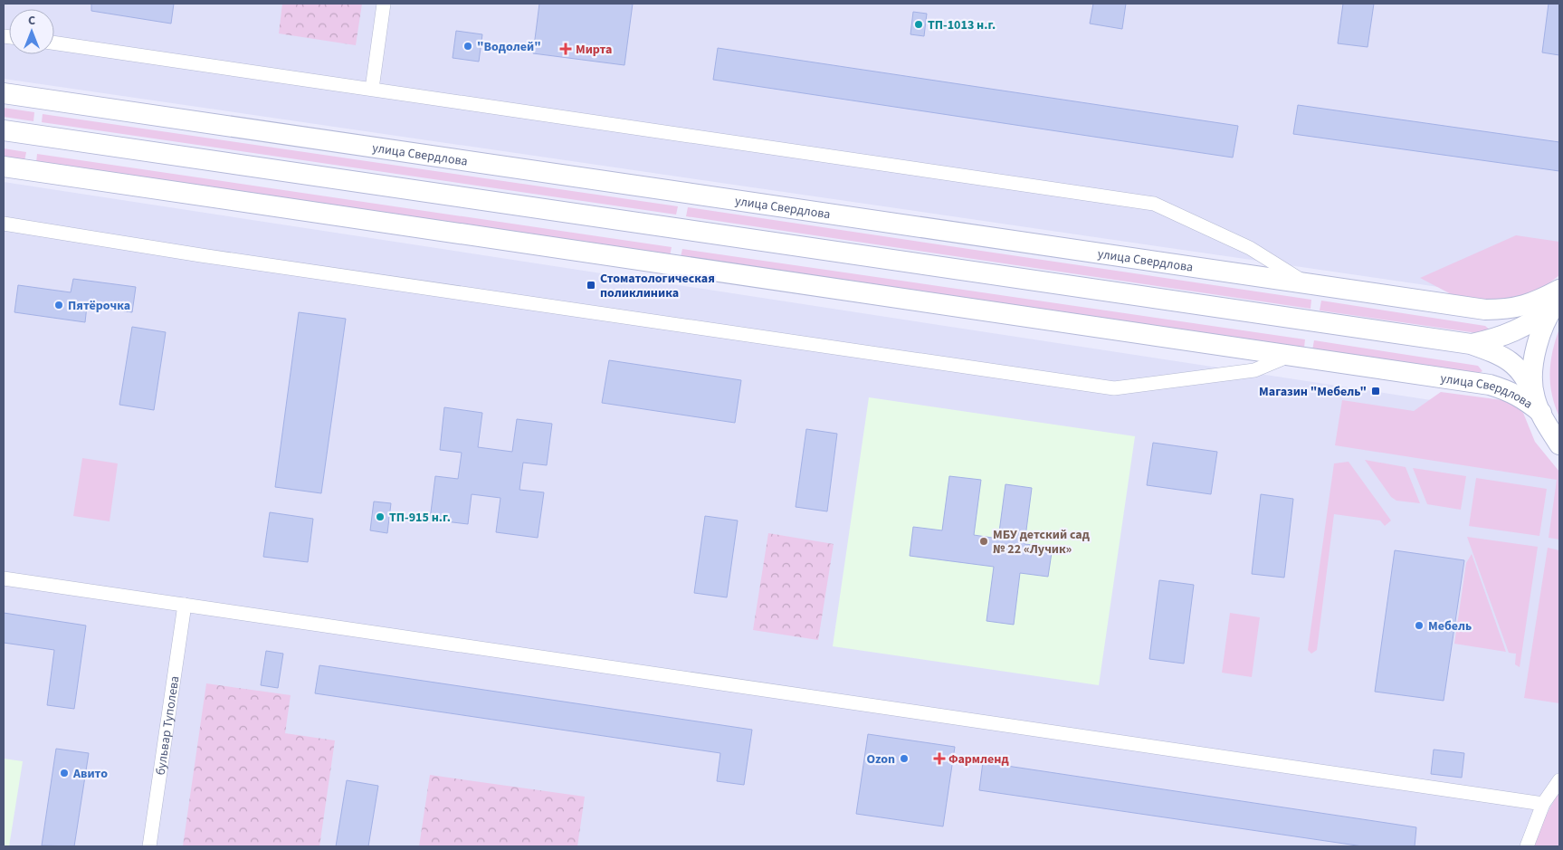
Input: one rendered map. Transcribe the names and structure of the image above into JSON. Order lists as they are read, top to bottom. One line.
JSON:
{"streets":{"main road":["улица Свердлова"],"street":["бульвар Туполева"]},"places":{"other":["ТП-1013 н.г.","\"Водолей\"","Пятёрочка","ТП-915 н.г.","МБУ детский сад № 22 «Лучик»","Мебель","Ozon","Авито"],"health":["Мирта","Фармленд"],"transit":["Стоматологическая поликлиника","Магазин \"Мебель\""]},"north":"top"}
